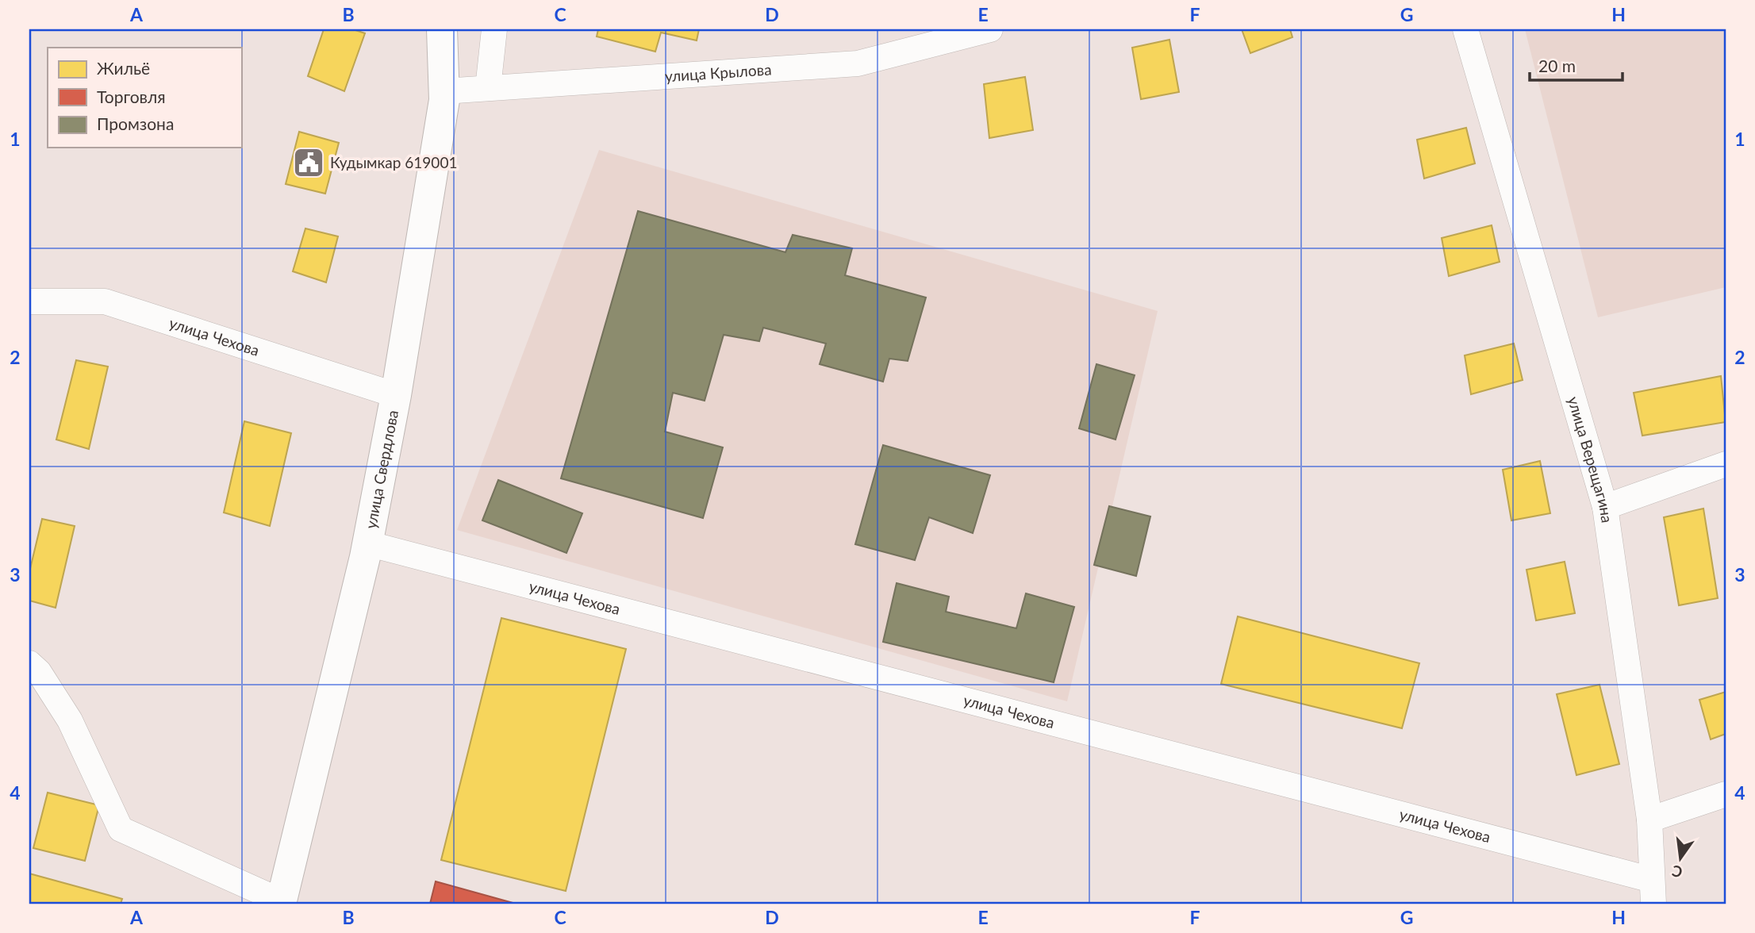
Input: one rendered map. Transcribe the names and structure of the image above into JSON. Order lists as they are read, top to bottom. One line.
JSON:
{"streets":{"main road":["улица Свердлова"],"street":["улица Крылова","улица Чехова","улица Верещагина"]},"crossings":[["улица Крылова","улица Свердлова"],["улица Чехова","улица Верещагина"],["улица Чехова","улица Свердлова"]],"places":{"public building":["Кудымкар 619001"]},"legend":["Жильё","Торговля","Промзона"],"scale_bar":"20 m","north":"bottom","grid":{"columns":["A","B","C","D","E","F","G","H"],"rows":["1","2","3","4"]}}
